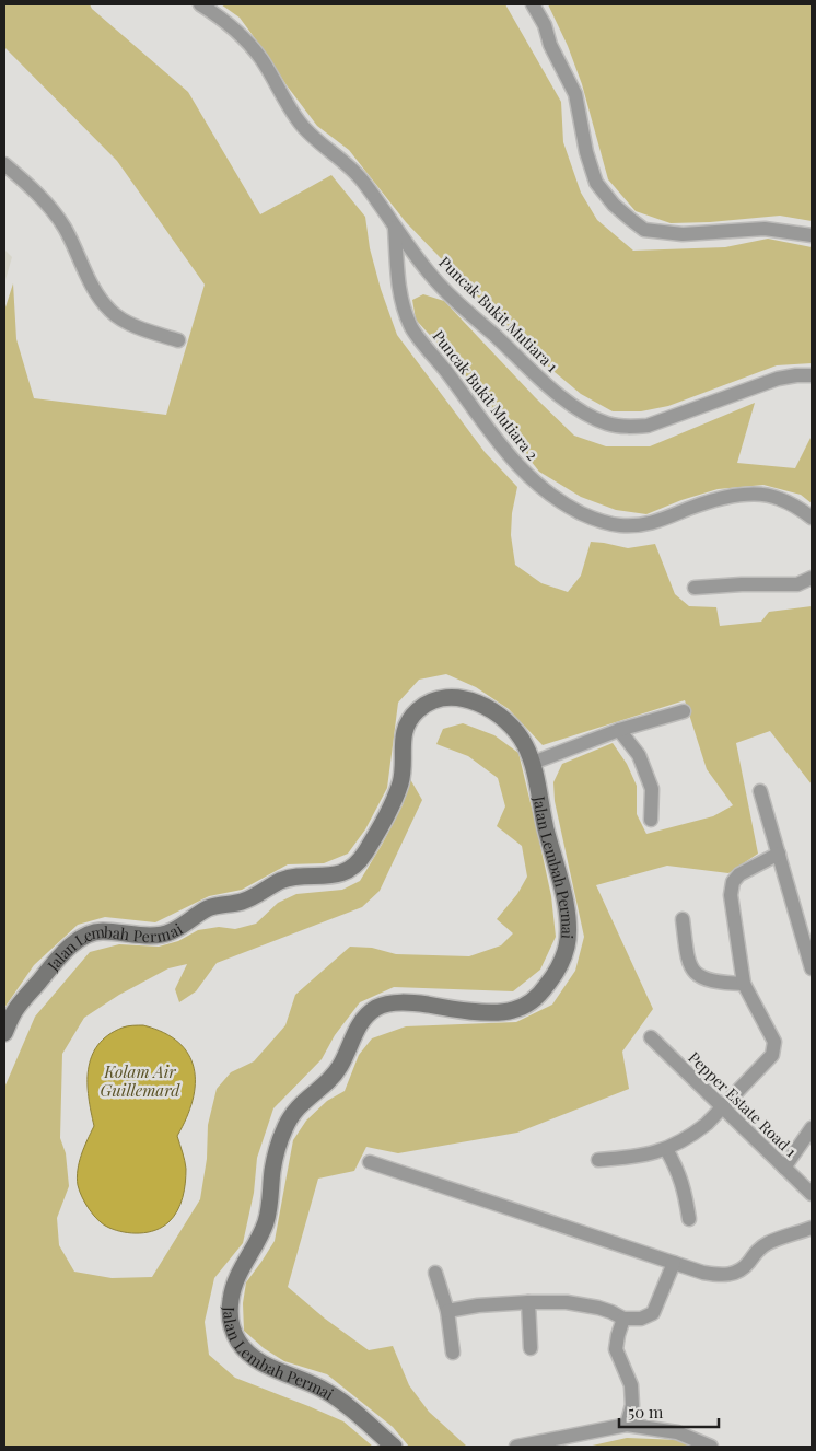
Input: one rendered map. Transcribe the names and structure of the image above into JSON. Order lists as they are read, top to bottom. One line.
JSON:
{"streets":{"main road":["Jalan Lembah Permai"],"street":["Puncak Bukit Mutiara 1","Puncak Bukit Mutiara 2","Pepper Estate Road 1"]},"crossings":[["Puncak Bukit Mutiara 1","Puncak Bukit Mutiara 2"]],"water":["Kolam Air Guillemard"],"scale_bar":"50 m"}
